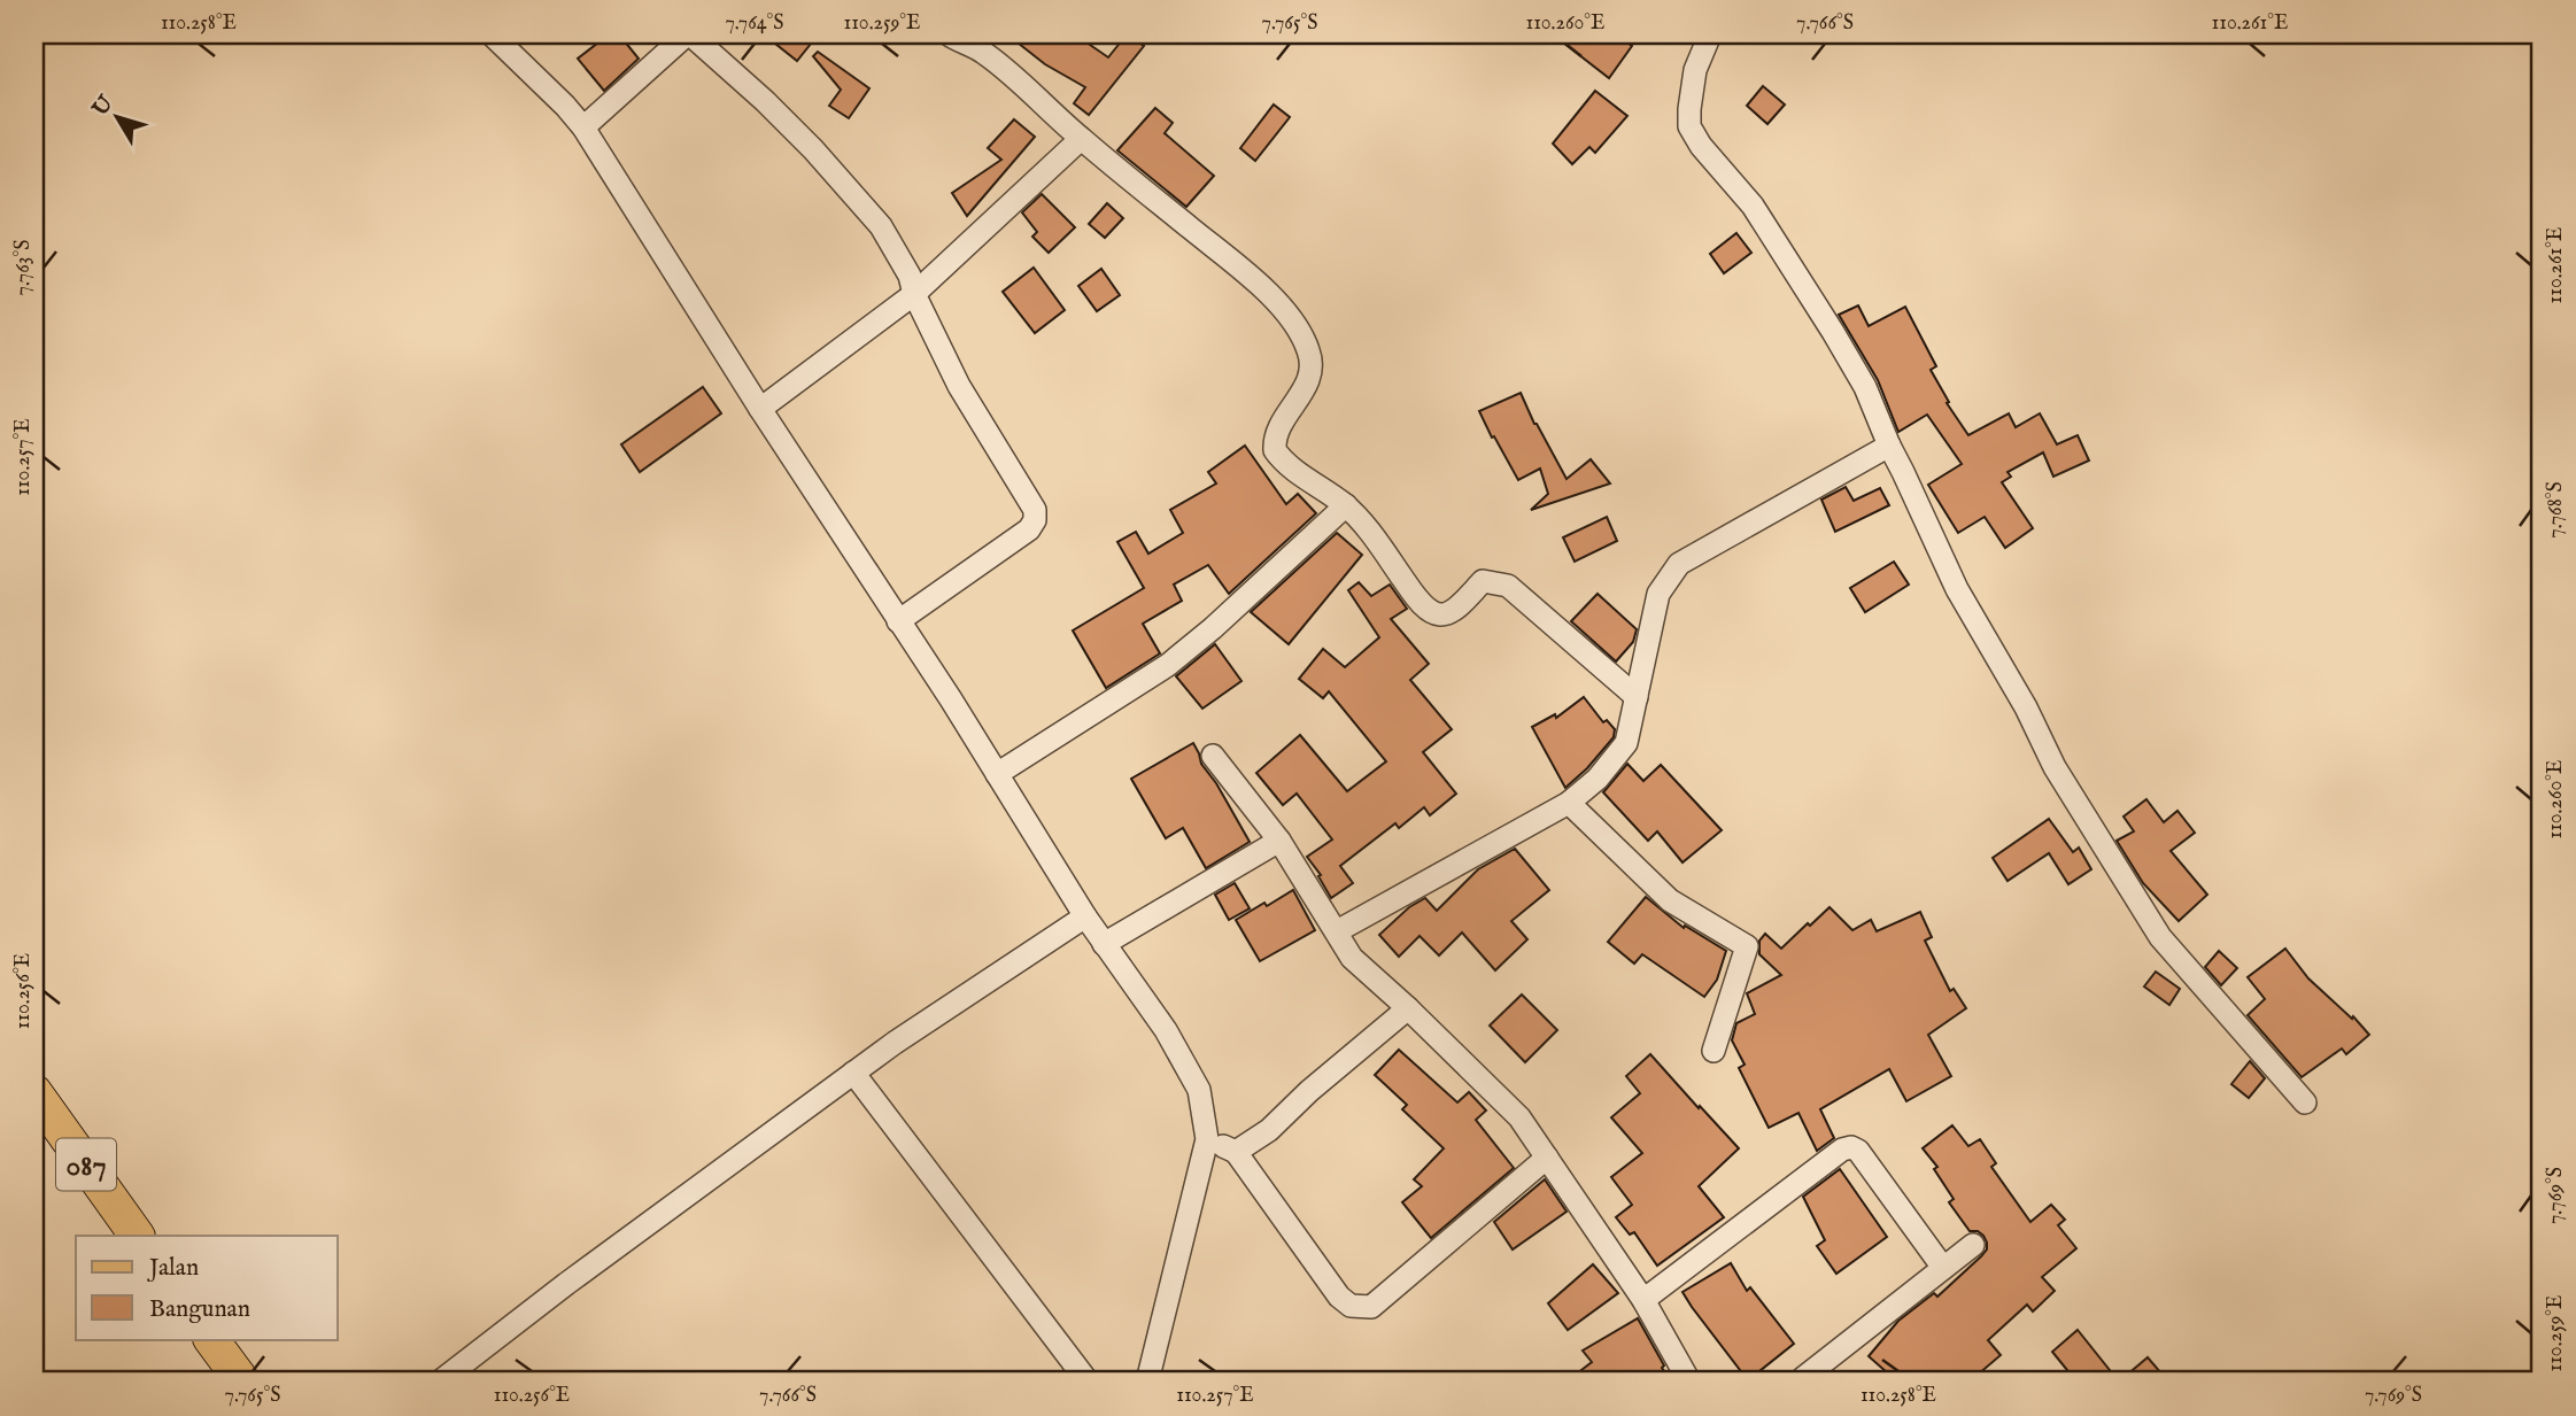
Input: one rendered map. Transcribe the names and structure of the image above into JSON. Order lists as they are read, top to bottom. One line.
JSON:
{"streets":{"main road":["087"]},"legend":["Jalan","Bangunan"],"north":"top left","coordinates":["110.258°E","7.764°S","110.259°E","7.765°S","110.260°E","7.766°S","110.261°E","7.763°S","110.257°E","7.768°S","110.256°E","7.769°S"]}
